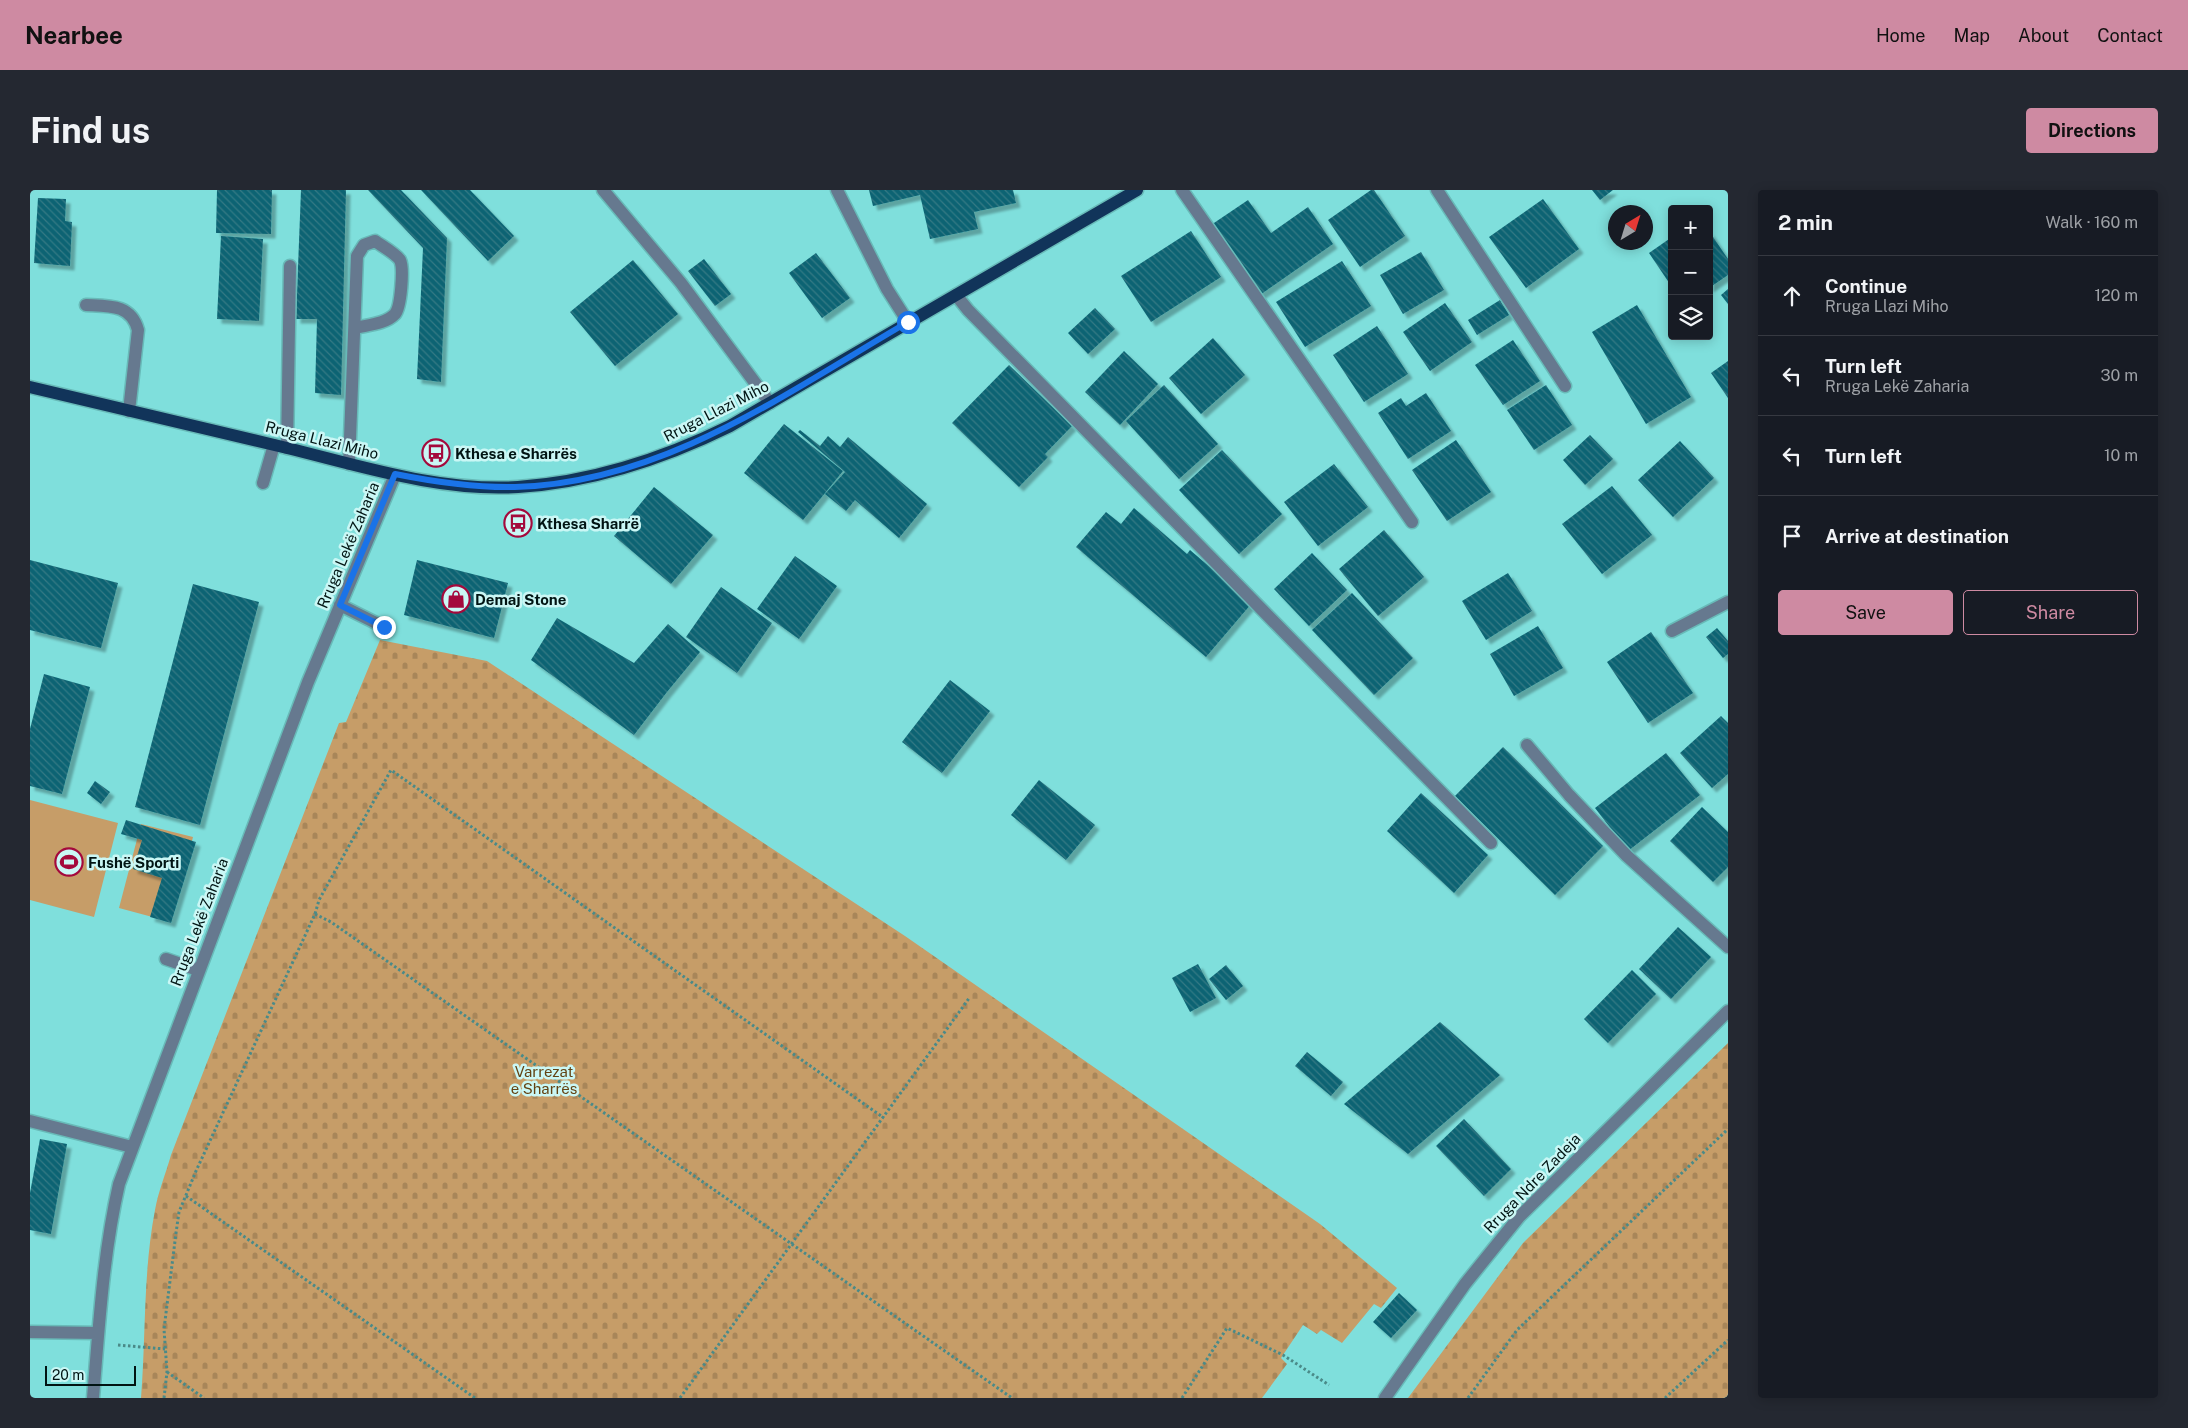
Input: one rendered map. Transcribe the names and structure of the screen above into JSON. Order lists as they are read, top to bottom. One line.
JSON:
{"streets":{"main road":["Rruga Llazi Miho"],"street":["Rruga Lekë Zaharia","Rruga Ndre Zadeja"]},"crossings":[["Rruga Llazi Miho","Rruga Lekë Zaharia"]],"parks":["Varrezat e Sharrës"],"places":{"bus stop":["Kthesa e Sharrës","Kthesa Sharrë"],"shop":["Demaj Stone"],"sports":["Fushë Sporti"]},"scale_bar":"20 m","north":"top right","page":{"header":"Nearbee","nav":["Home","Map","About","Contact"],"buttons":["Directions",["Save","Share"]],"title":"Find us","heading":["2 min","Walk · 160 m"],"map_buttons":["+","−"],"list":[["Continue","Rruga Llazi Miho","120 m"],["Turn left","Rruga Lekë Zaharia","30 m"],["Turn left","10 m"],"Arrive at destination"],"scale":"20 m"}}
